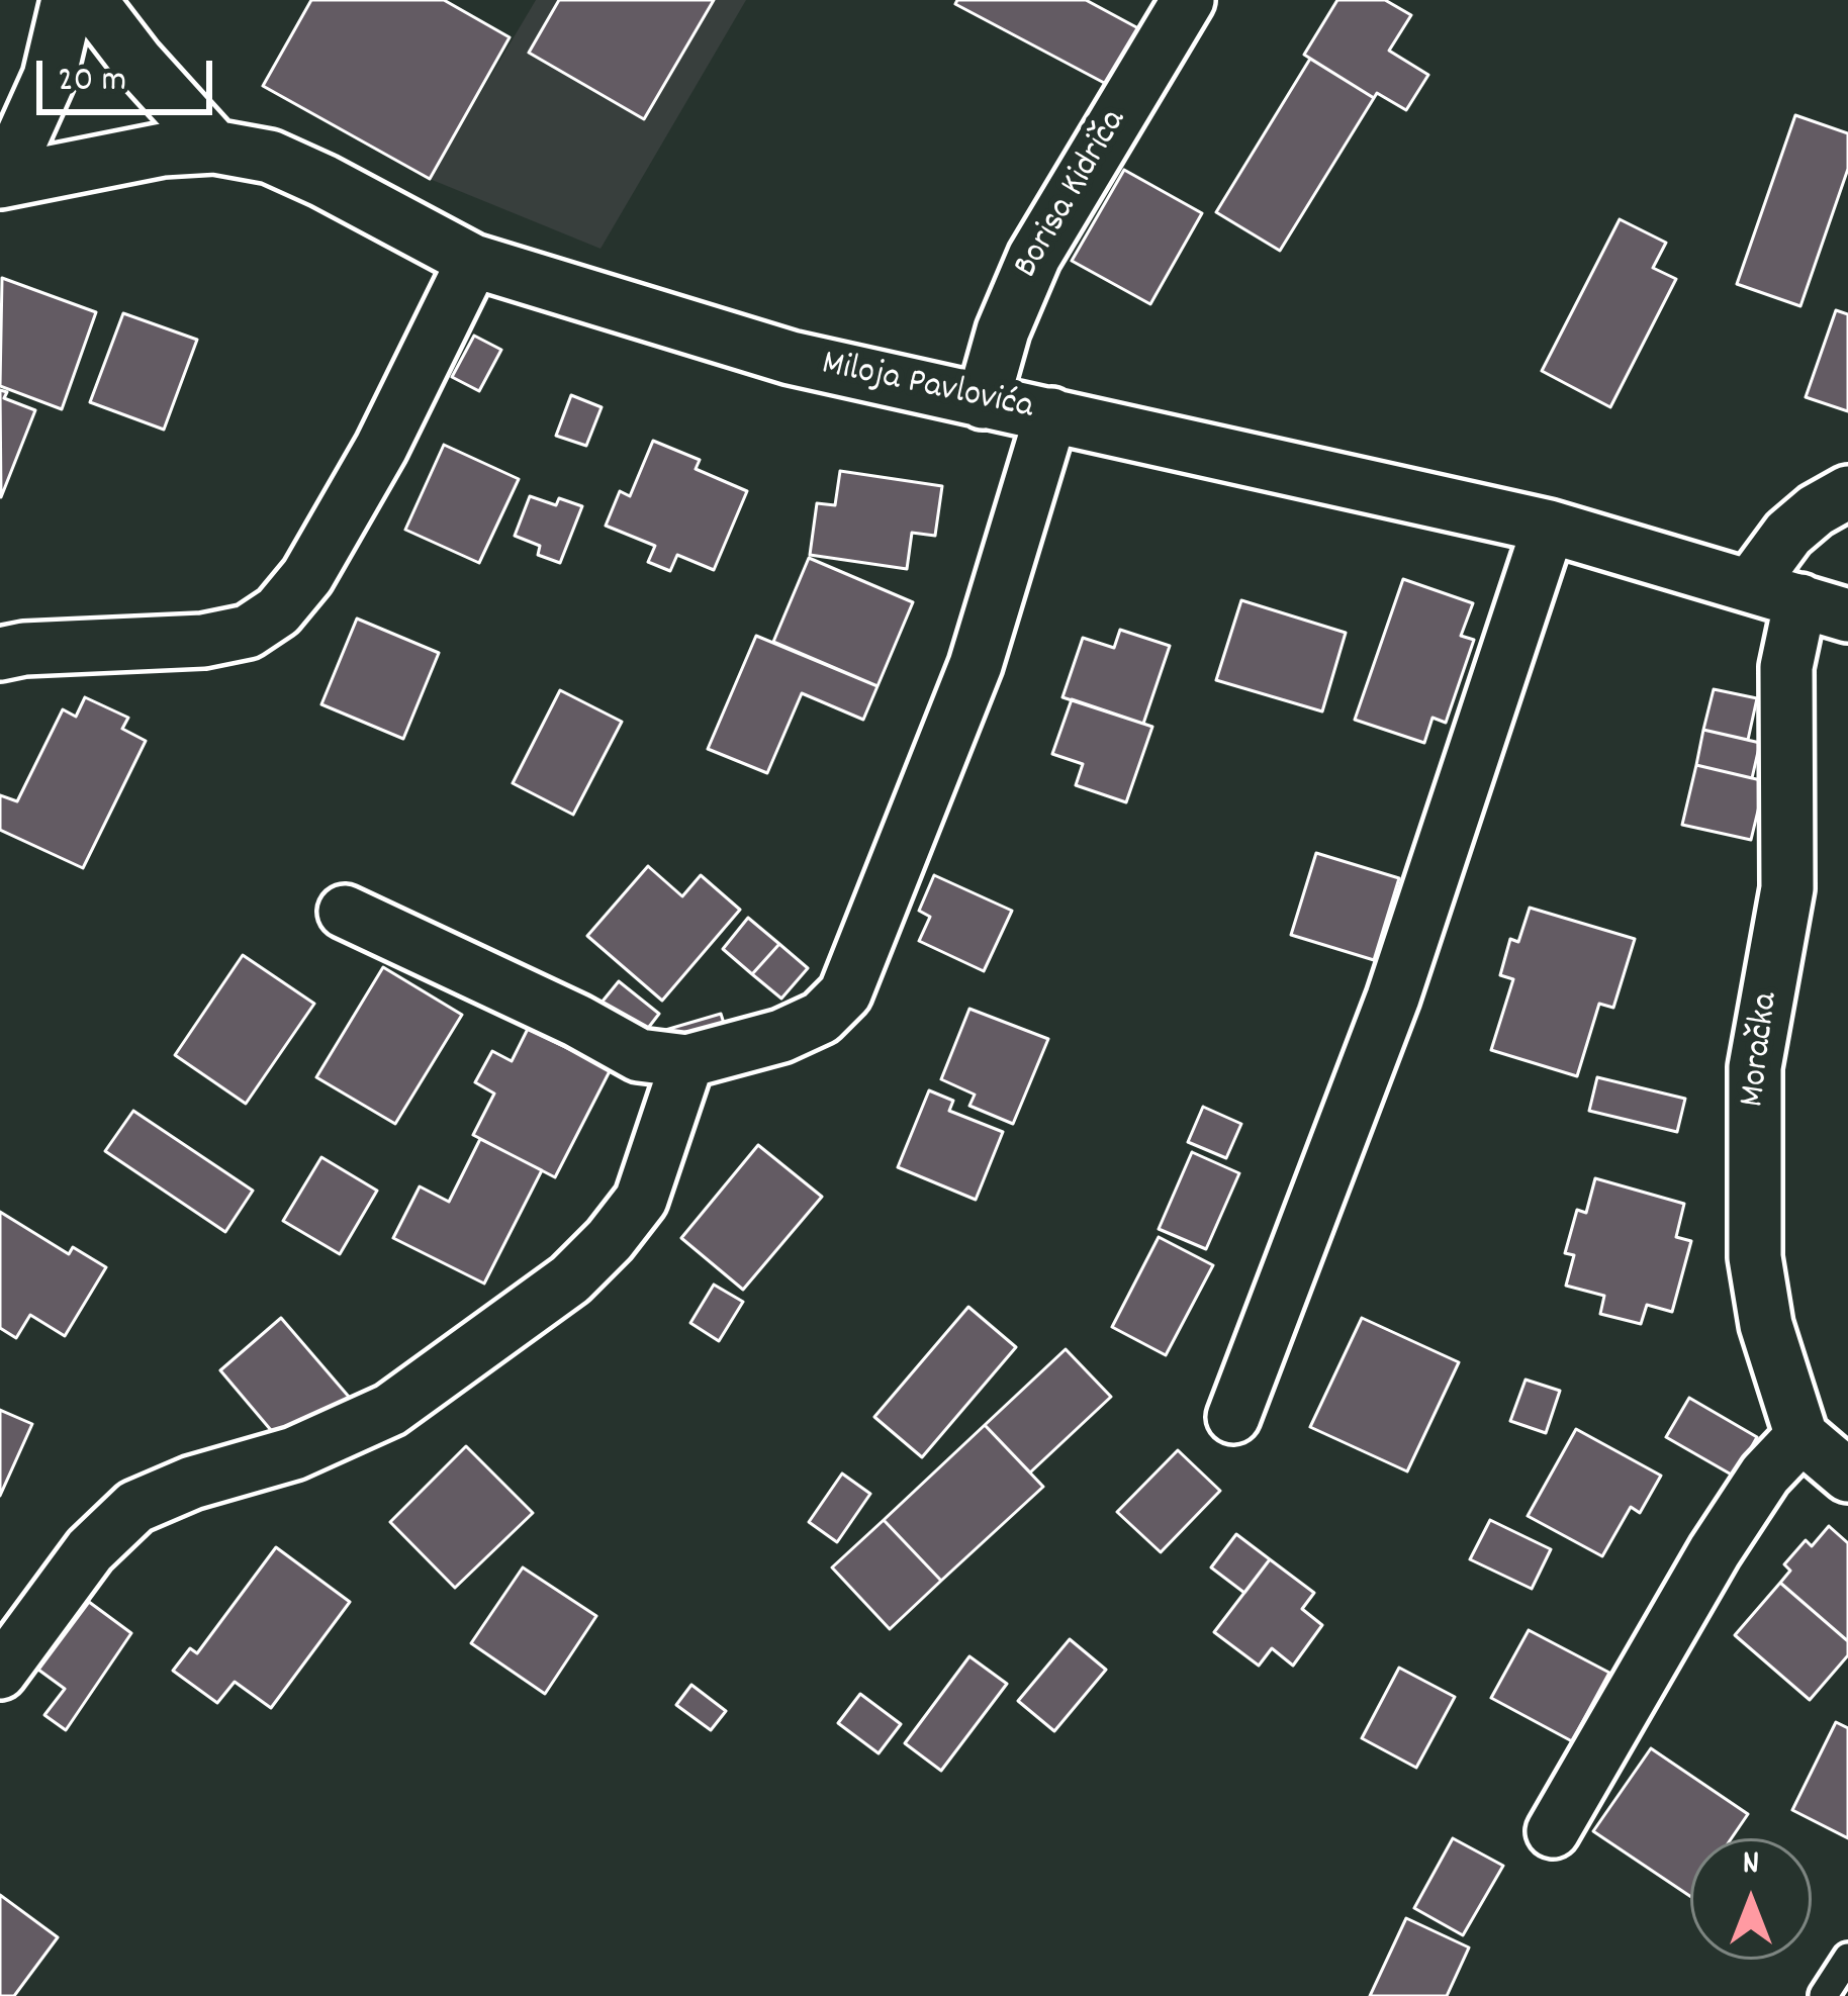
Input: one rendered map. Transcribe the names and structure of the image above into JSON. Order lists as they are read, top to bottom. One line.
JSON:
{"streets":{"street":["Borisa Kidriča","Miloja Pavlovića","Moračka"]},"crossings":[["Borisa Kidriča","Miloja Pavlovića"],["Miloja Pavlovića","Moračka"]],"scale_bar":"20 m","north":"top"}
